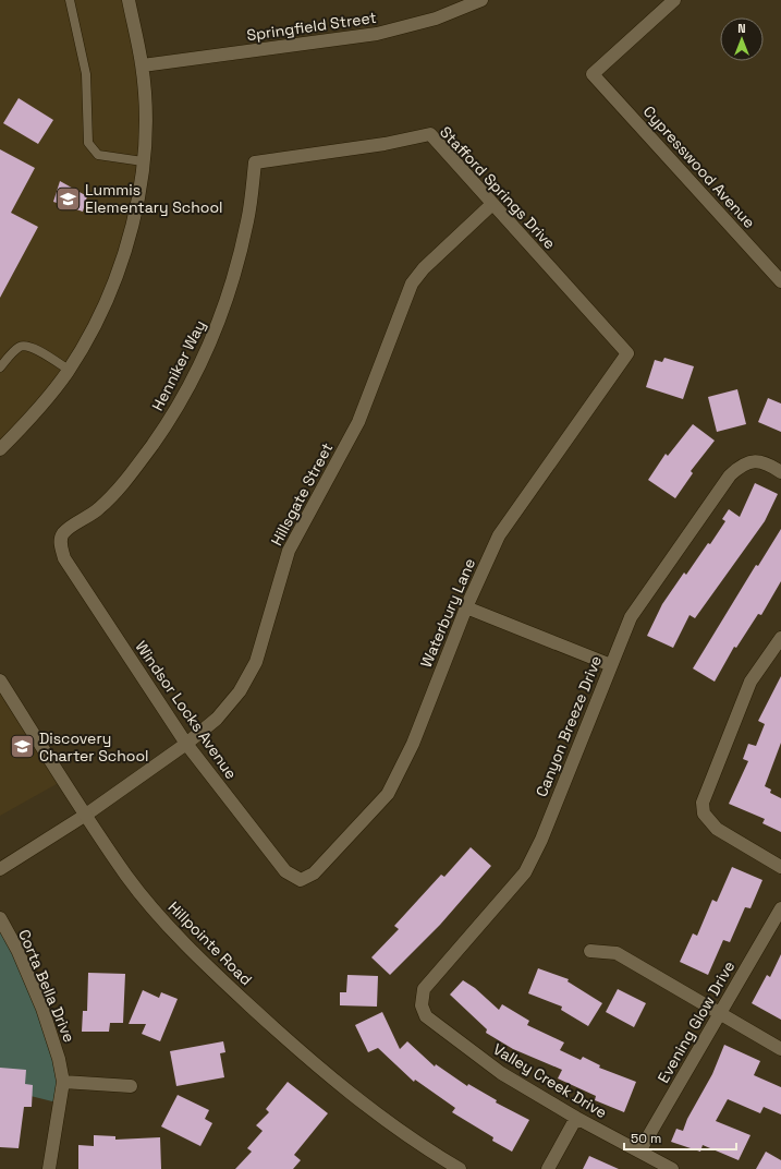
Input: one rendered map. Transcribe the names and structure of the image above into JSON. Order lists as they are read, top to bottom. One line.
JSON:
{"streets":{"street":["Springfield Street","Cypresswood Avenue","Stafford Springs Drive","Henniker Way","Hillsgate Street","Waterbury Lane","Windsor Locks Avenue","Canyon Breeze Drive","Hillpointe Road","Corta Bella Drive","Evening Glow Drive","Valley Creek Drive"]},"crossings":[["Stafford Springs Drive","Henniker Way"],["Stafford Springs Drive","Hillsgate Street"],["Stafford Springs Drive","Waterbury Lane"],["Henniker Way","Windsor Locks Avenue"],["Hillsgate Street","Windsor Locks Avenue"],["Hillsgate Street","Hillpointe Road"],["Waterbury Lane","Windsor Locks Avenue"],["Canyon Breeze Drive","Valley Creek Drive"],["Evening Glow Drive","Valley Creek Drive"]],"places":{"school or university":["Lummis Elementary School","Discovery Charter School"]},"scale_bar":"50 m","north":"top"}
